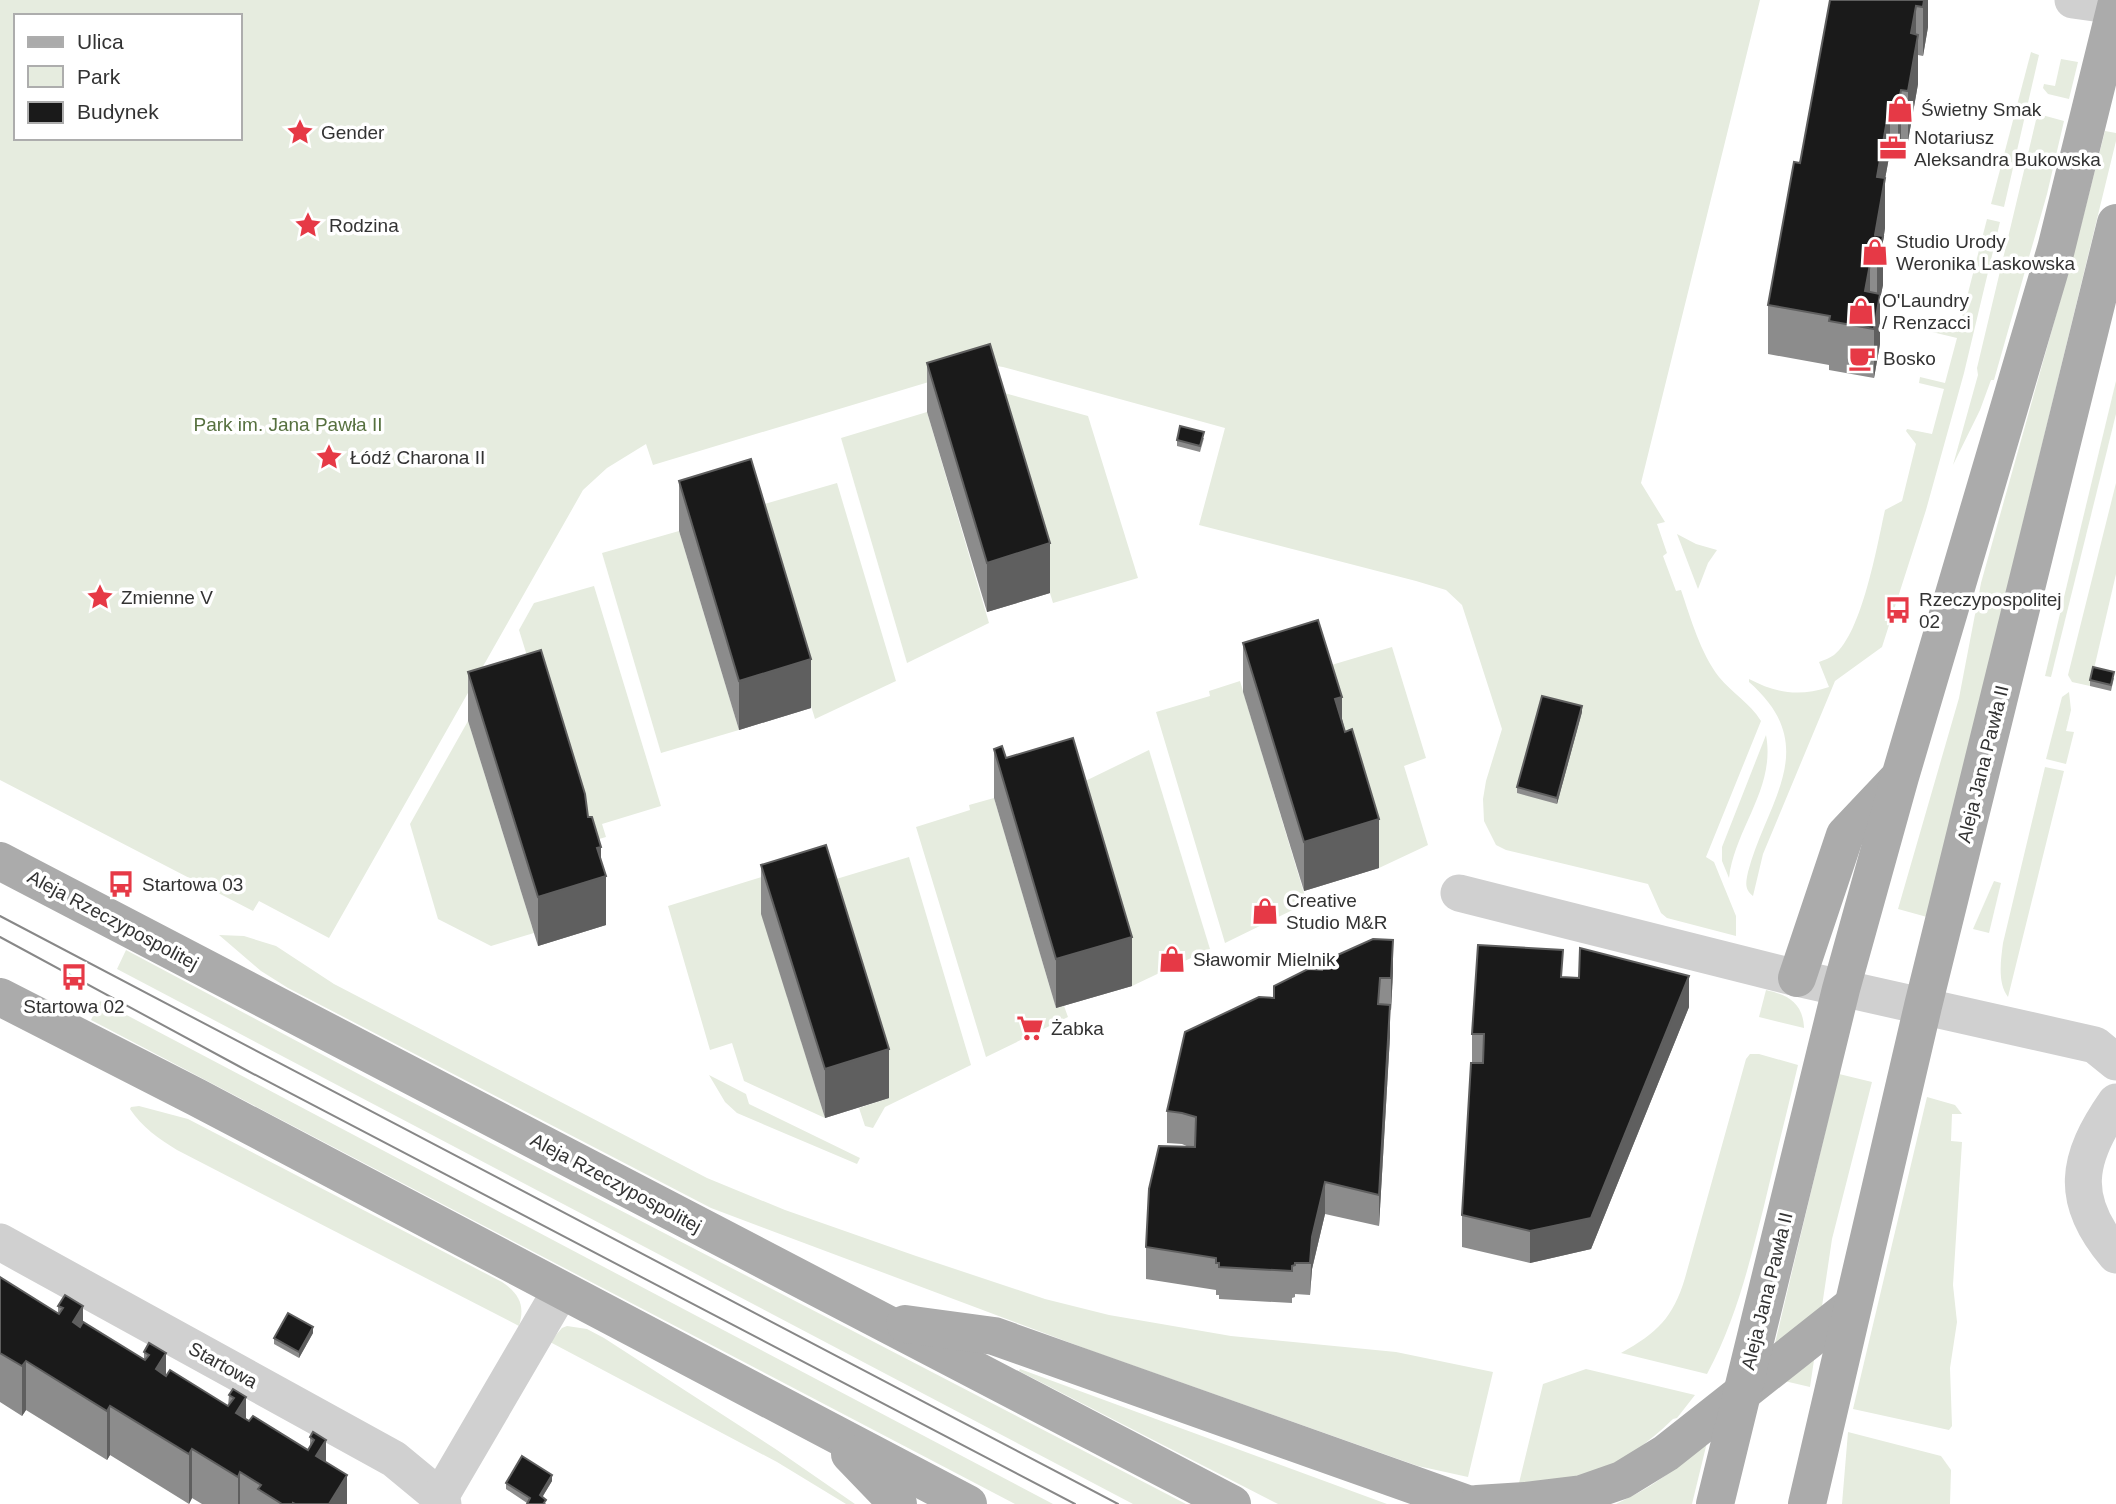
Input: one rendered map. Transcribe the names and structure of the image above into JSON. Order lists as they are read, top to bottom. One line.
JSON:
{"streets":{"main road":["Aleja Jana Pawła II","Aleja Rzeczypospolitej"],"street":["Startowa"]},"parks":["Park im. Jana Pawła II"],"places":{"shop":["Świetny Smak","Studio Urody Weronika Laskowska","O'Laundry / Renzacci","Creative Studio M&R","Sławomir Mielnik"],"place":["Gender","Rodzina","Łódź Charona II","Zmienne V"],"office":["Notariusz Aleksandra Bukowska"],"cafe":["Bosko"],"bus stop":["Rzeczypospolitej 02","Startowa 03","Startowa 02"],"supermarket":["Żabka"]},"legend":["Ulica","Park","Budynek"]}
